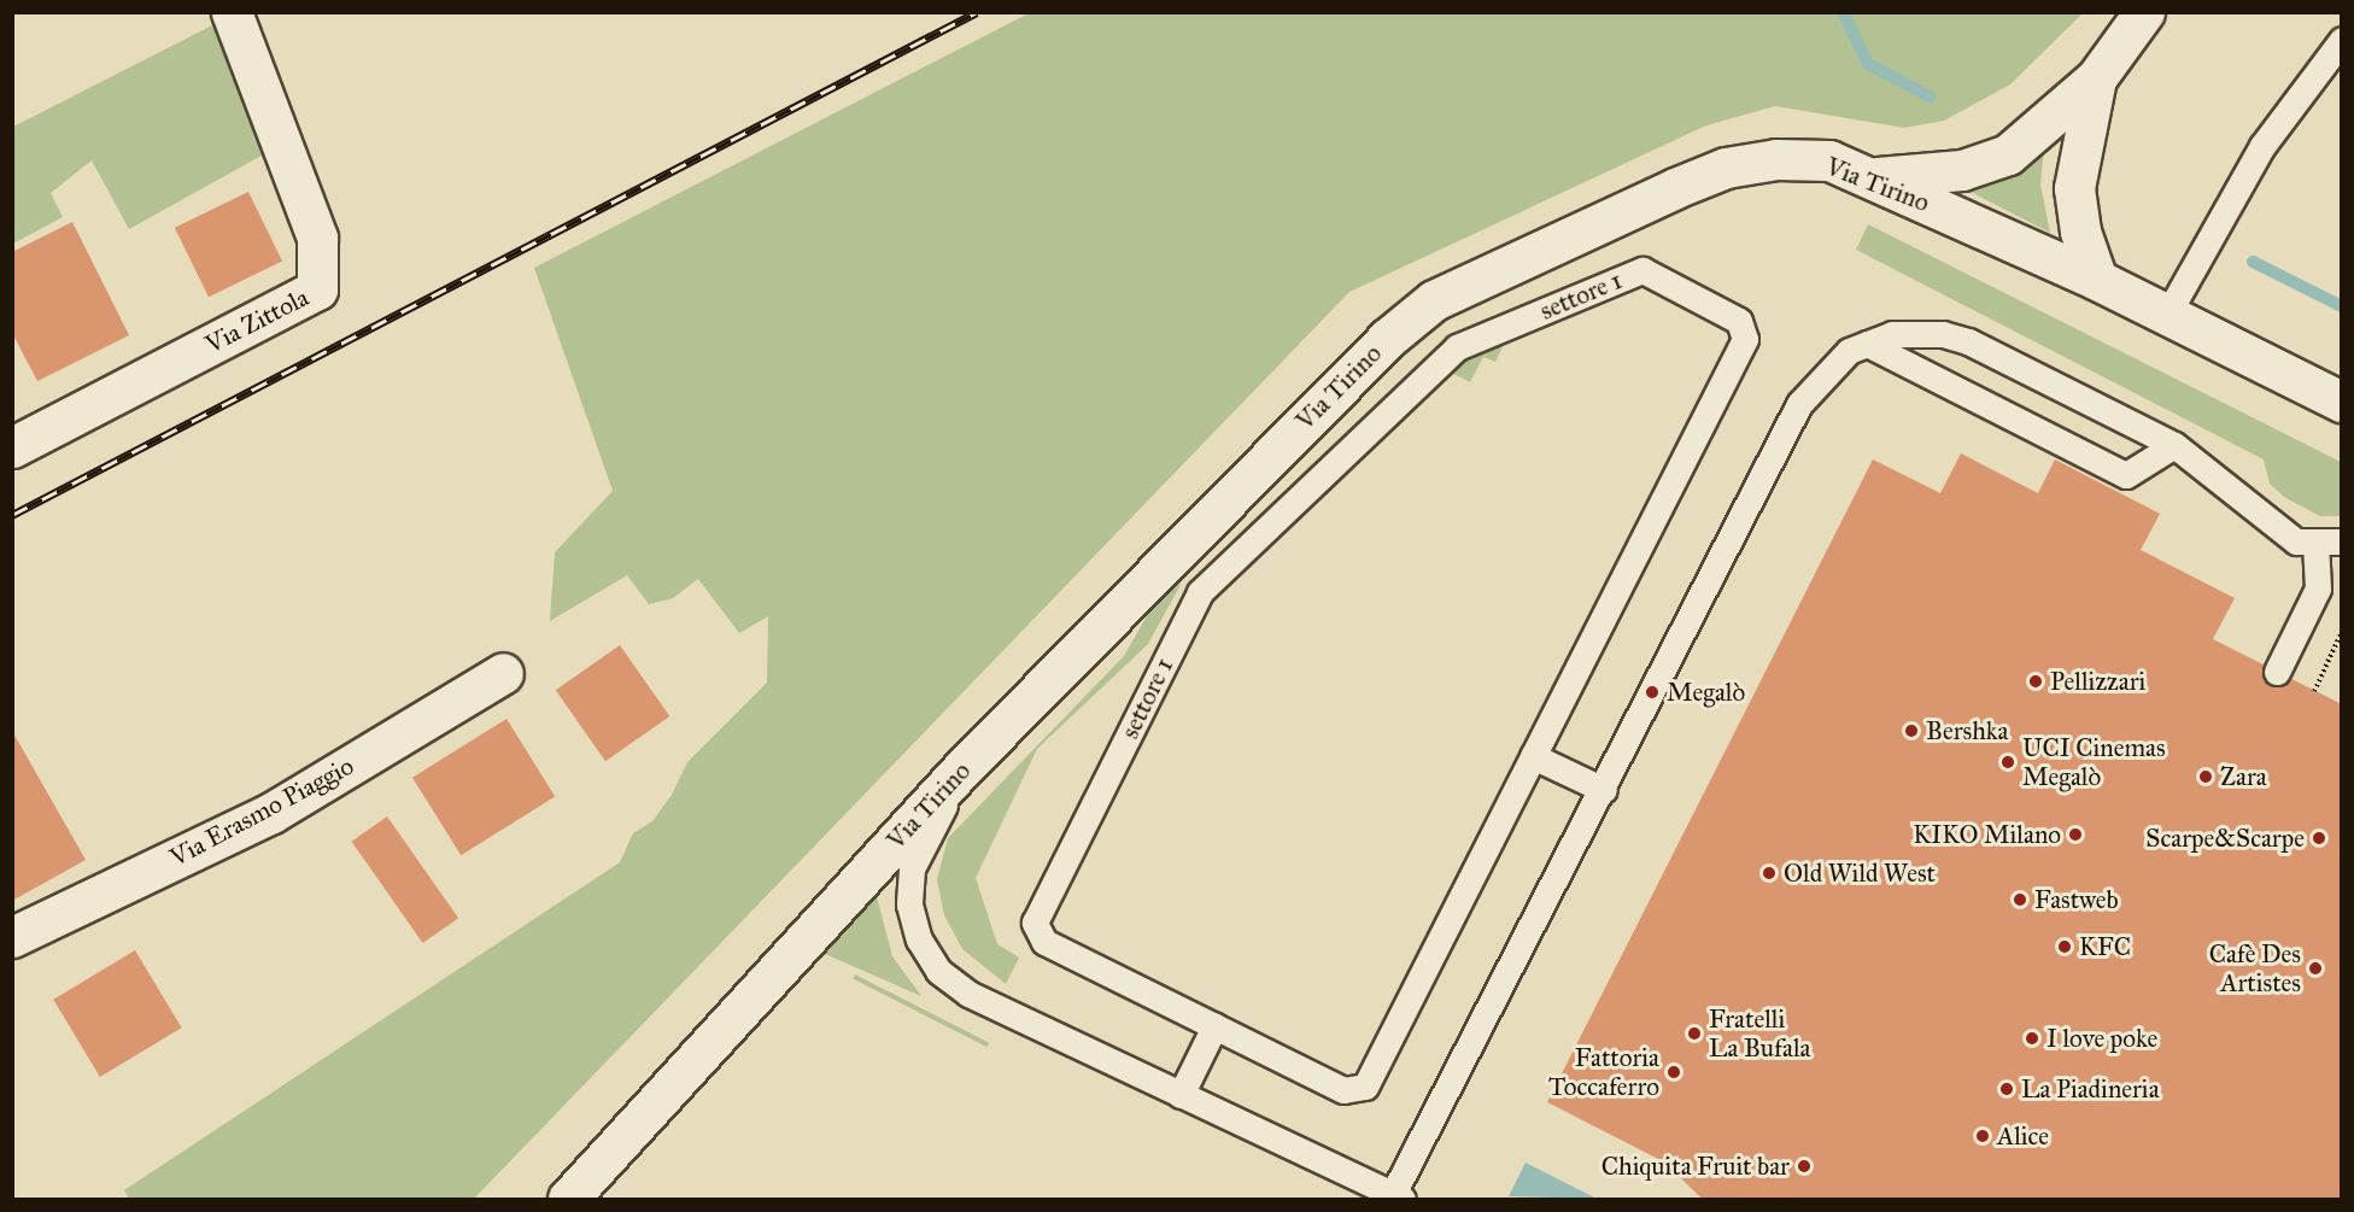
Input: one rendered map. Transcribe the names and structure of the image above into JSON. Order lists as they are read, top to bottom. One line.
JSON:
{"streets":{"street":["Via Tirino","Via Zittola","Via Erasmo Piaggio"],"lane":["settore 1"]},"places":["Pellizzari","Megalò","Bershka","UCI Cinemas Megalò","Zara","KIKO Milano","Scarpe&Scarpe","Old Wild West","Fastweb","KFC","Cafè Des Artistes","Fratelli La Bufala","I love poke","Fattoria Toccaferro","La Piadineria","Alice","Chiquita Fruit bar"]}
